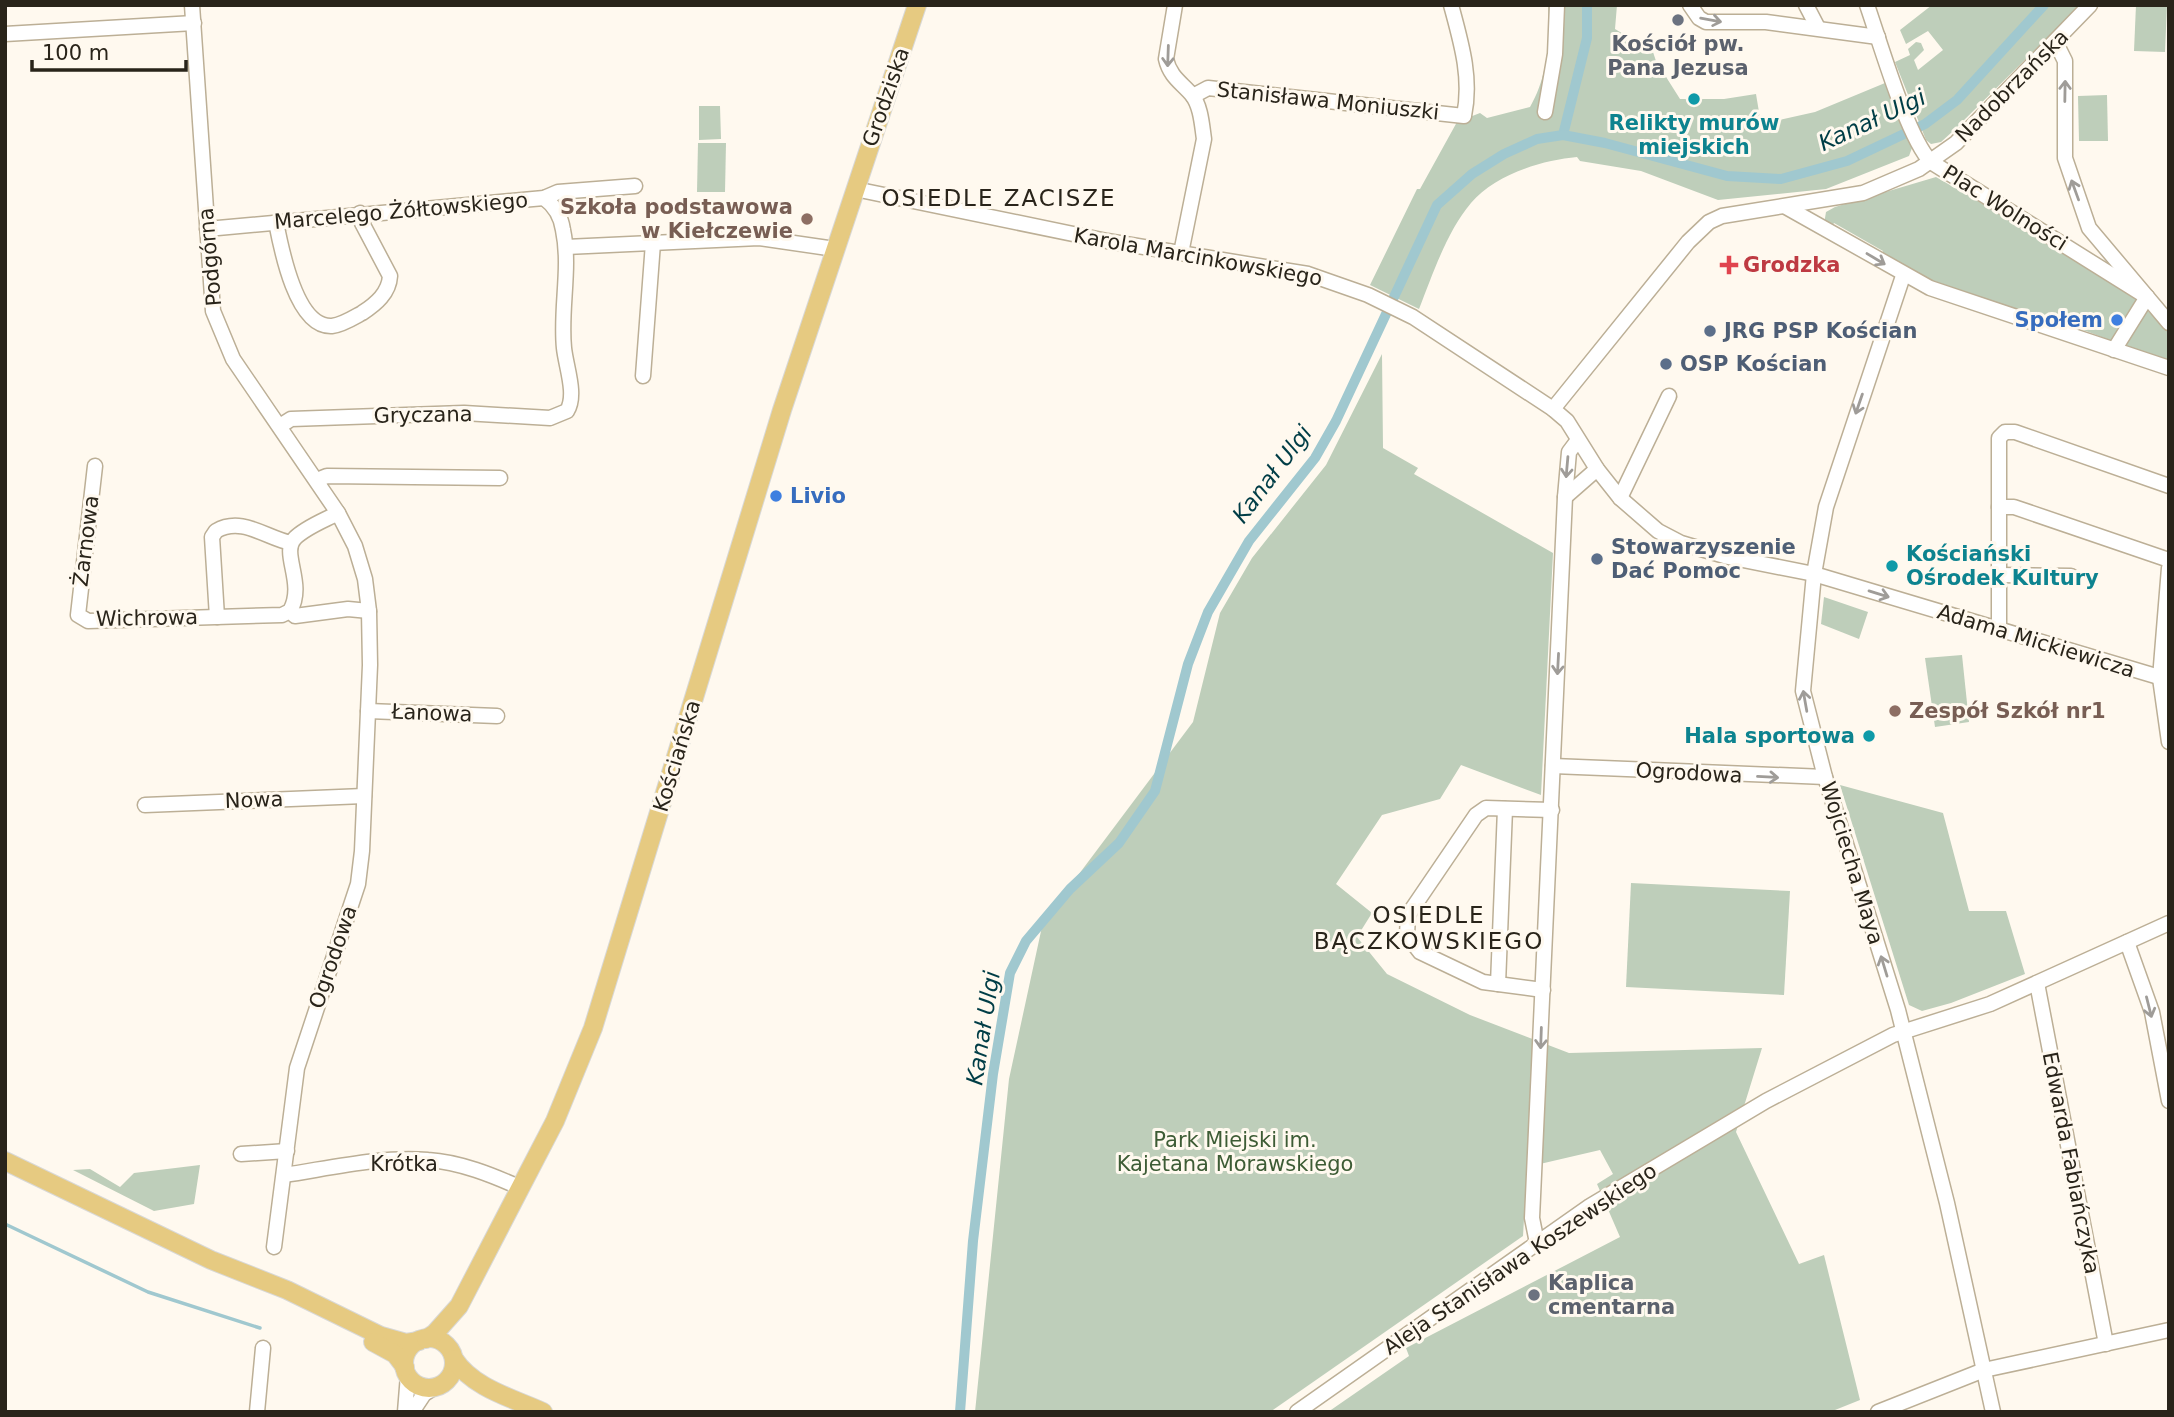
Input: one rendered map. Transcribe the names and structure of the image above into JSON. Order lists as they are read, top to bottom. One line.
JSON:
{"streets":{"main road":["Grodziska","Kościańska"],"street":["Nadobrzańska","Stanisława Moniuszki","Plac Wolności","Marcelego Żółtowskiego","Podgórna","Karola Marcinkowskiego","Gryczana","Żarnowa","Wichrowa","Adama Mickiewicza","Łanowa","Ogrodowa","Nowa","Wojciecha Maya","Edwarda Fabiańczyka","Krótka","Aleja Stanisława Koszewskiego"]},"crossings":[["Nadobrzańska","Plac Wolności"],["Nadobrzańska","Karola Marcinkowskiego"],["Nadobrzańska","Adama Mickiewicza"],["Grodziska","Karola Marcinkowskiego"],["Grodziska","Kościańska"],["Marcelego Żółtowskiego","Podgórna"],["Podgórna","Gryczana"],["Podgórna","Ogrodowa"],["Karola Marcinkowskiego","Adama Mickiewicza"],["Karola Marcinkowskiego","Kościańska"],["Żarnowa","Wichrowa"],["Adama Mickiewicza","Wojciecha Maya"],["Łanowa","Ogrodowa"],["Kościańska","Krótka"],["Ogrodowa","Nowa"],["Ogrodowa","Wojciecha Maya"],["Ogrodowa","Krótka"],["Wojciecha Maya","Aleja Stanisława Koszewskiego"],["Edwarda Fabiańczyka","Aleja Stanisława Koszewskiego"]],"districts":["OSIEDLE ZACISZE","OSIEDLE BĄCZKOWSKIEGO"],"water":["Kanał Ulgi"],"parks":["Park Miejski im. Kajetana Morawskiego"],"places":{"other":["Kościół pw. Pana Jezusa","Relikty murów miejskich","Szkoła podstawowa w Kiełczewie","Społem","JRG PSP Kościan","OSP Kościan","Livio","Stowarzyszenie Dać Pomoc","Kościański Ośrodek Kultury","Zespół Szkół nr1","Hala sportowa","Kaplica cmentarna"],"health":["Grodzka"]},"scale_bar":"100 m"}
